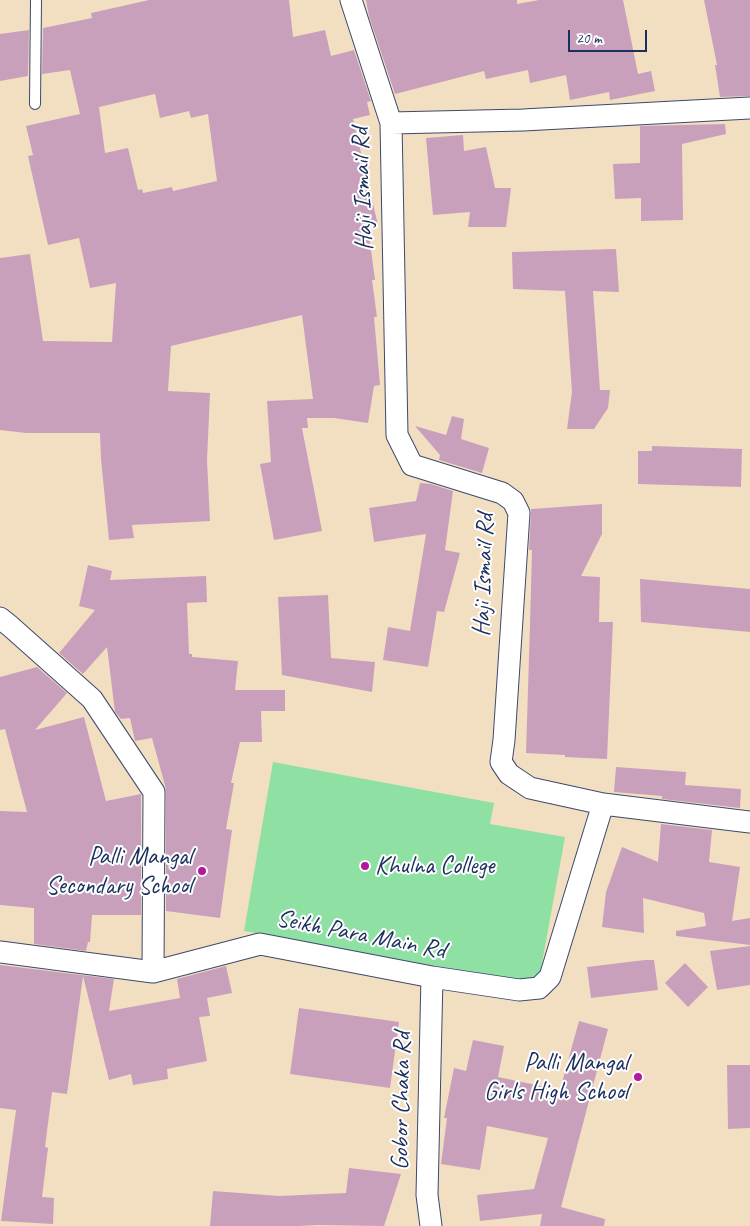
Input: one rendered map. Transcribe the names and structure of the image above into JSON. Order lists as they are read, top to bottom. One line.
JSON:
{"streets":{"street":["Haji Ismail Rd","Seikh Para Main Rd","Gobor Chaka Rd"]},"crossings":[["Haji Ismail Rd","Seikh Para Main Rd"],["Seikh Para Main Rd","Gobor Chaka Rd"]],"places":["Khulna College","Palli Mangal Secondary School","Palli Mangal Girls High School"],"scale_bar":"20 m"}
